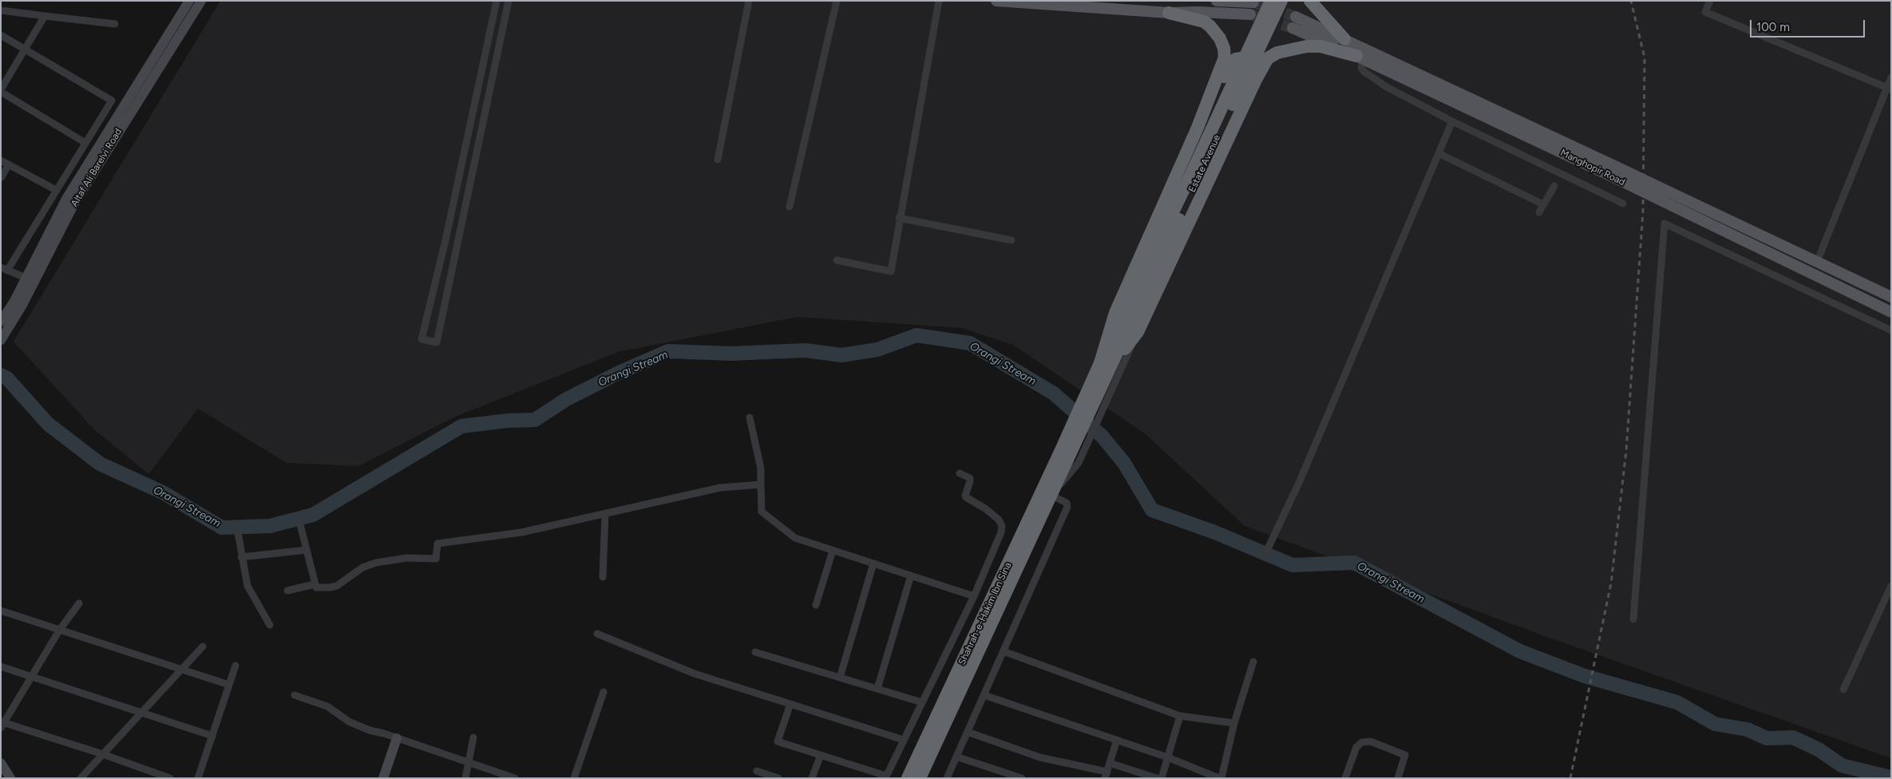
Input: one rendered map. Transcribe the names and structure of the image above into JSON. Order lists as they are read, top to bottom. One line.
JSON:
{"streets":{"highway":["Estate Avenue","Shahrah-e-Hakim Ibn Sina"],"main road":["Altaf Ali Barelvi Road","Manghopir Road"]},"water":["Orangi Stream"],"scale_bar":"100 m"}
